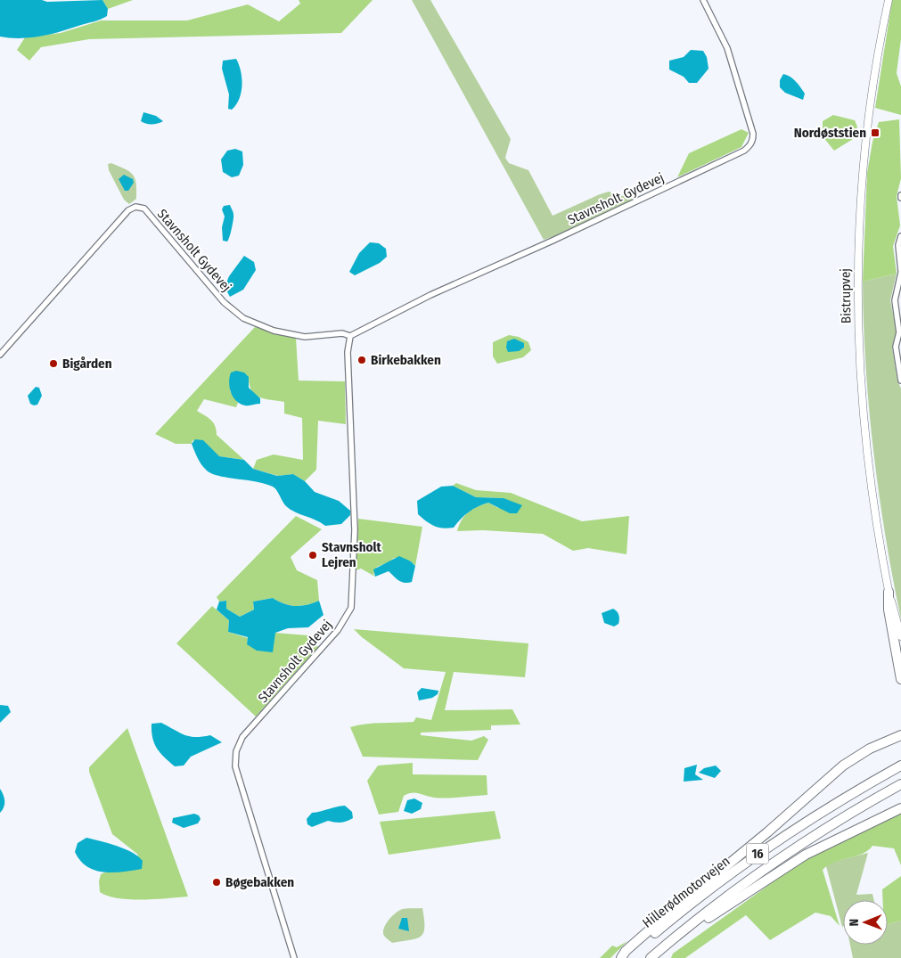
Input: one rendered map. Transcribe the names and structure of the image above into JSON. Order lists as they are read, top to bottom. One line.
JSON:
{"streets":{"highway":["16","Hillerødmotorvejen"],"main road":["Bistrupvej"],"street":["Stavnsholt Gydevej"]},"places":{"transit":["Nordøststien"],"other":["Birkebakken","Bigården","Stavnsholt Lejren","Bøgebakken"]},"north":"left"}
